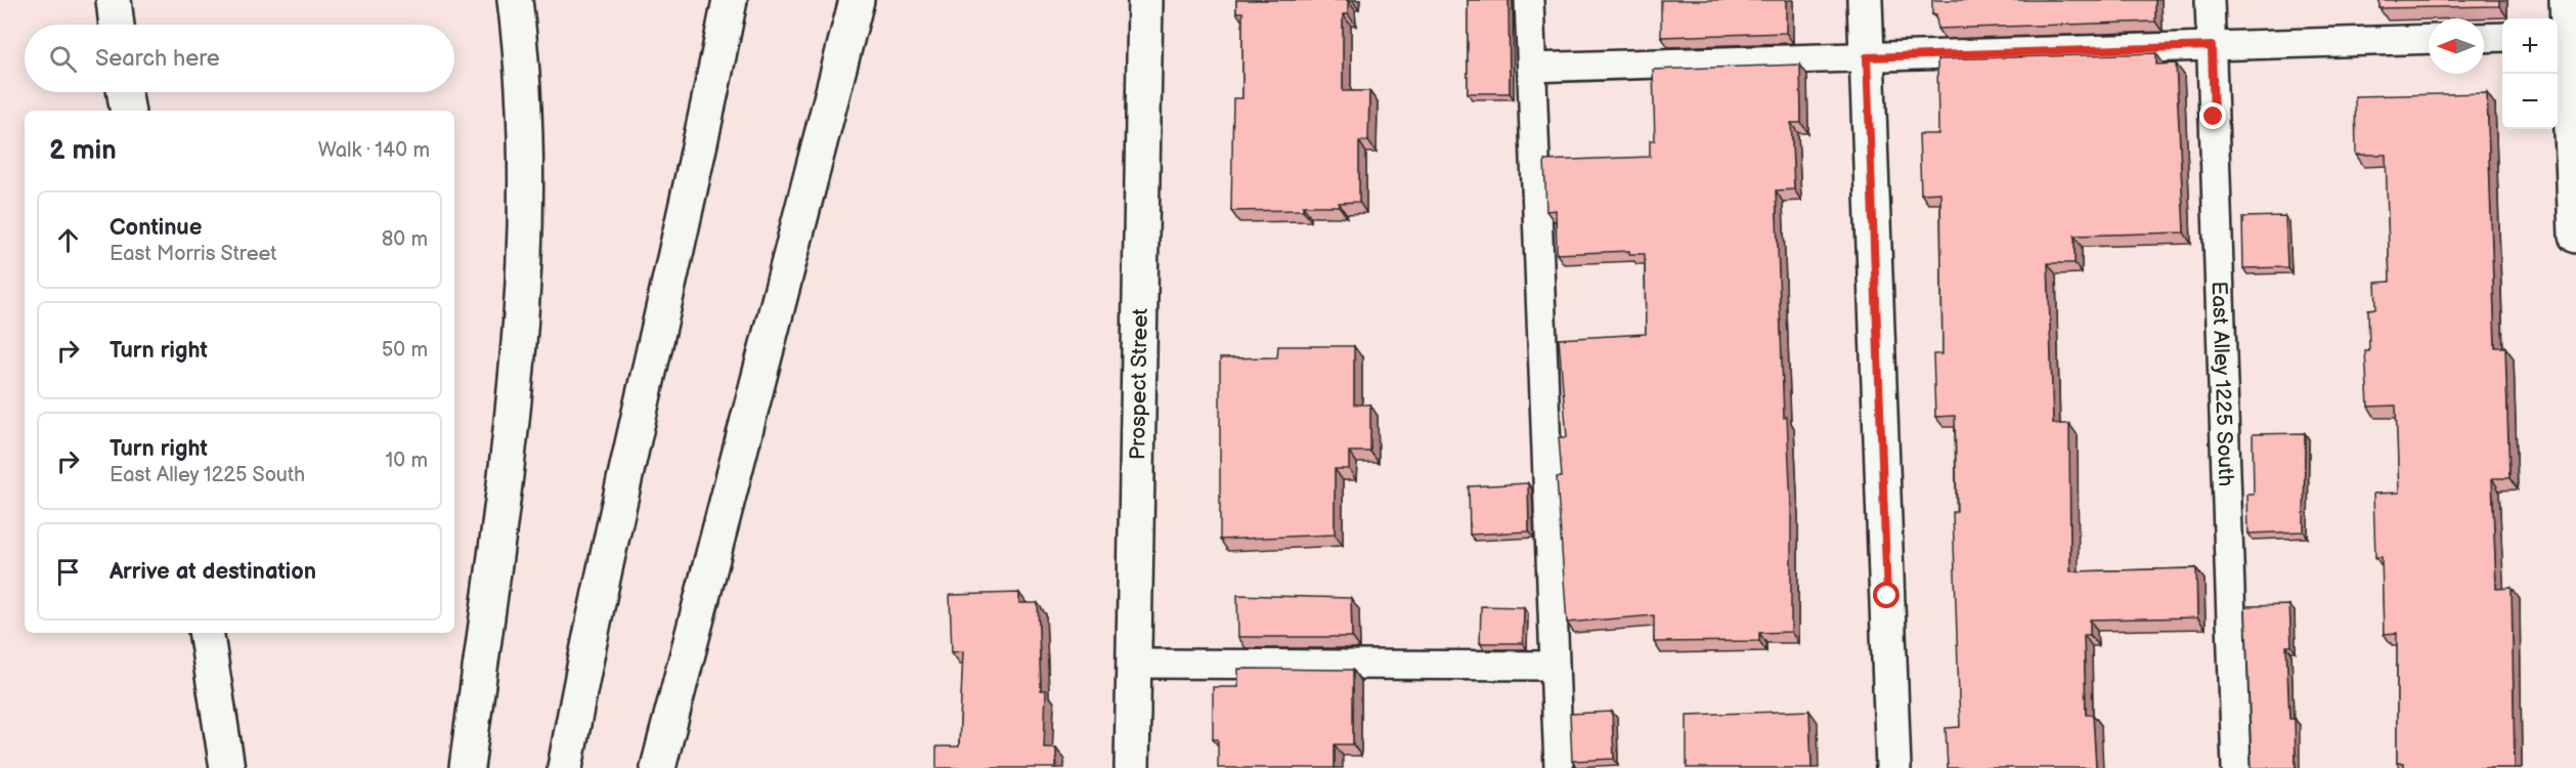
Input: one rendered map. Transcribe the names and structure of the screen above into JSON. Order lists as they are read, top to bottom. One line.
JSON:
{"streets":{"main road":["Prospect Street"],"lane":["East Alley 1225 South"]},"north":"left","page":{"map_buttons":["+","−"],"search":"Search here","heading":["2 min","Walk · 140 m"],"list":[["Continue","East Morris Street","80 m"],["Turn right","50 m"],["Turn right","East Alley 1225 South","10 m"],"Arrive at destination"]}}
